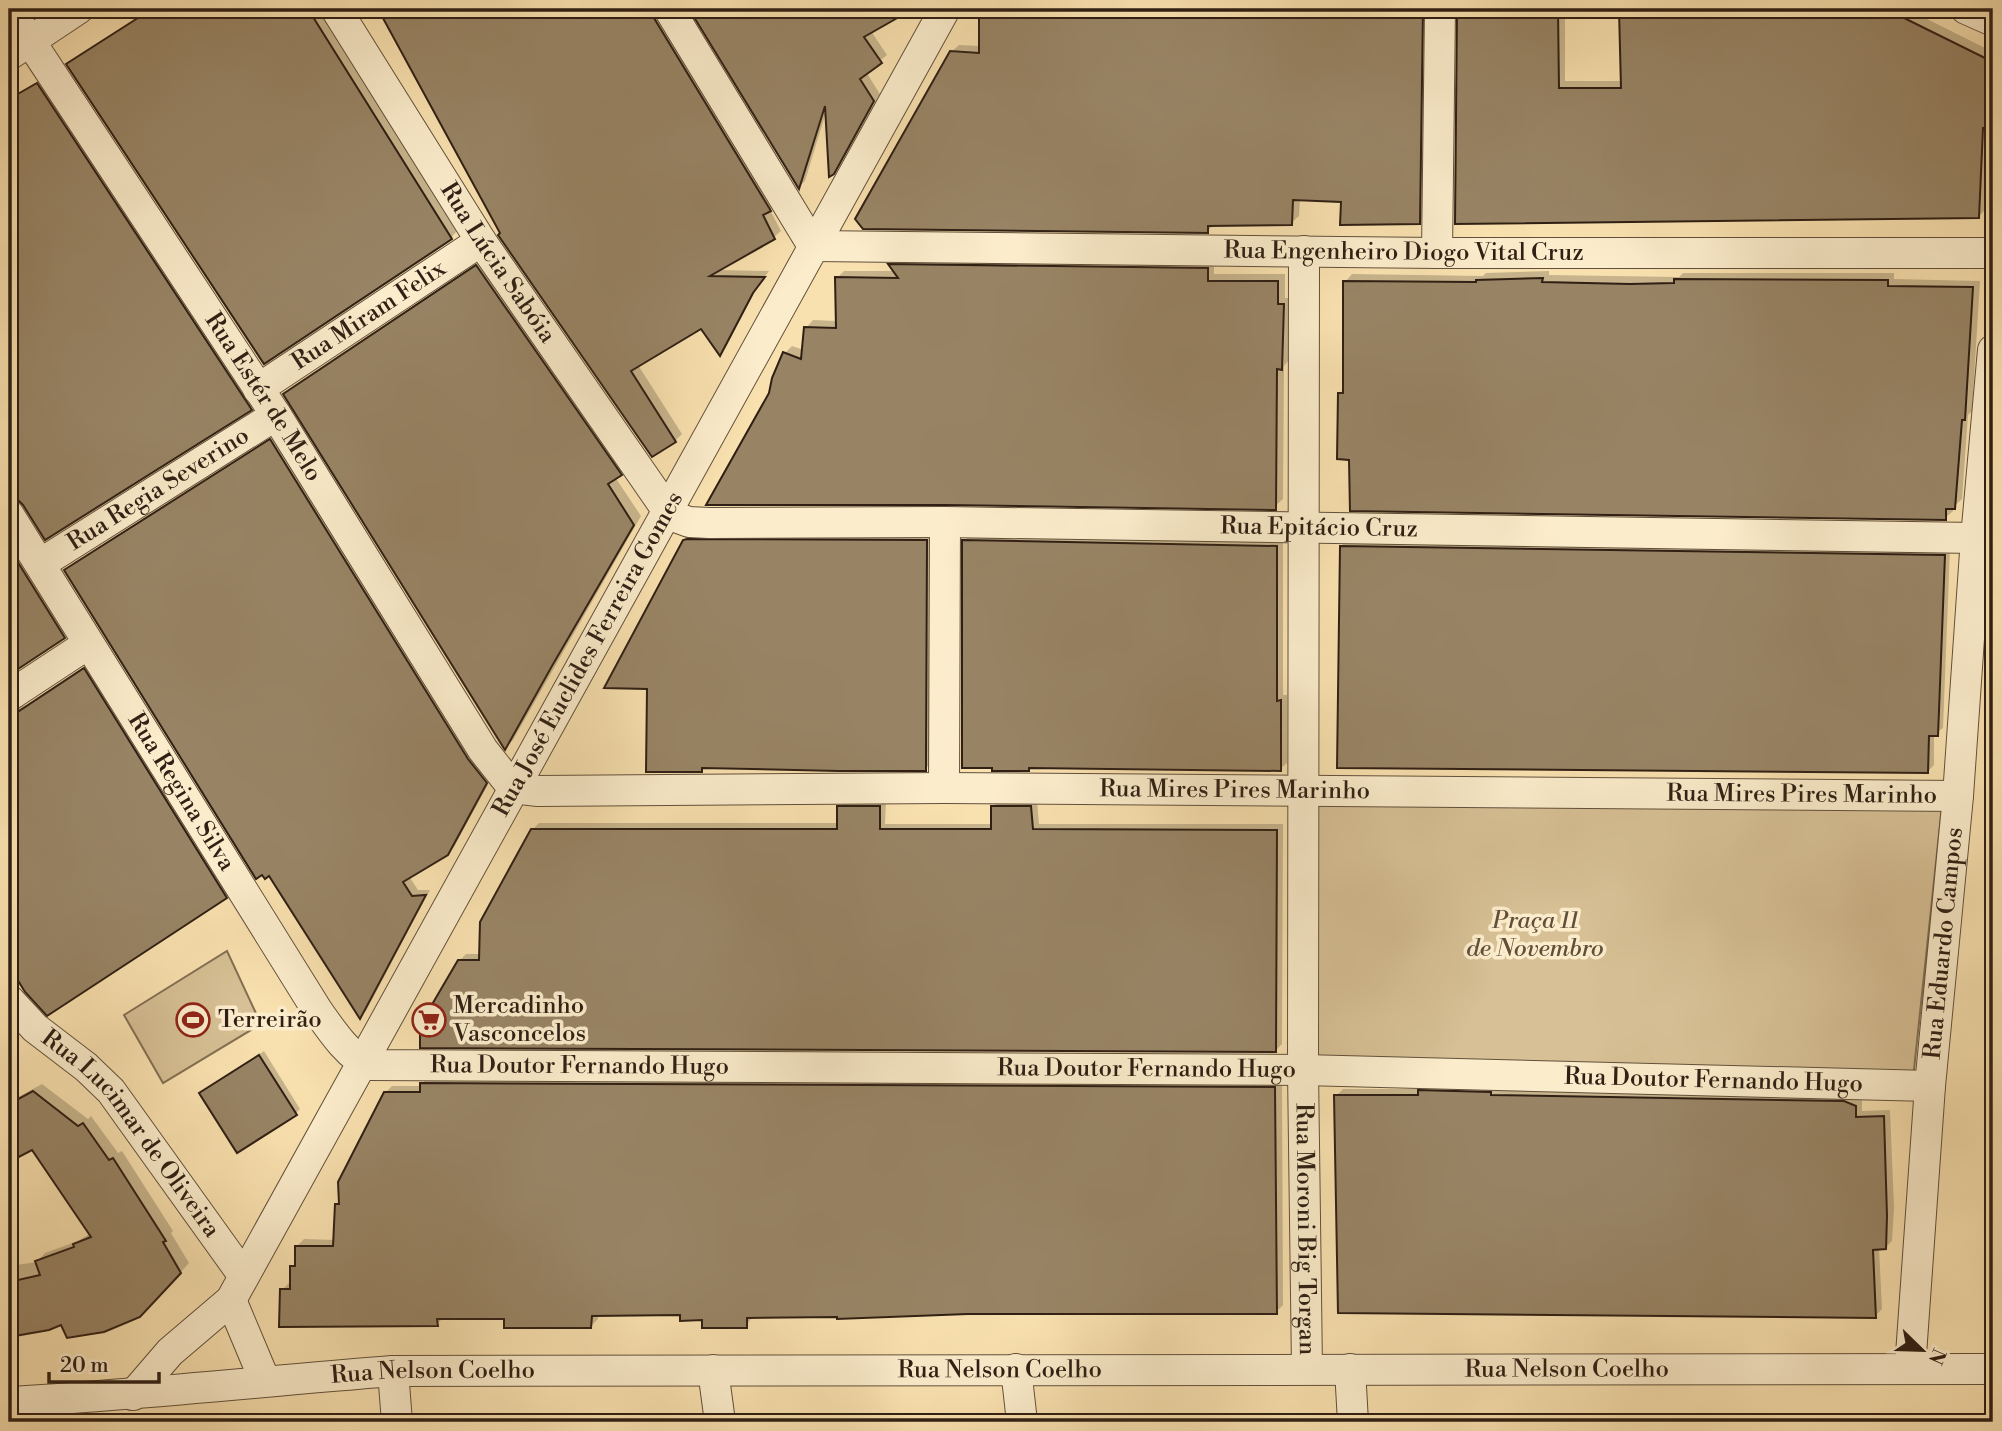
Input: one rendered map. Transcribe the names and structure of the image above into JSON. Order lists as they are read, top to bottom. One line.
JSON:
{"streets":{"street":["Rua Engenheiro Diogo Vital Cruz","Rua Lúcia Sabóia","Rua Miram Felix","Rua Estér de Melo","Rua Regia Severino","Rua Epitácio Cruz","Rua José Euclides Ferreira Gomes","Rua Mires Pires Marinho","Rua Regina Silva","Rua Eduardo Campos","Rua Doutor Fernando Hugo","Rua Lucimar de Oliveira","Rua Moroni Big Torgan","Rua Nelson Coelho"]},"crossings":[["Rua Engenheiro Diogo Vital Cruz","Rua José Euclides Ferreira Gomes"],["Rua Engenheiro Diogo Vital Cruz","Rua Moroni Big Torgan"],["Rua Lúcia Sabóia","Rua Miram Felix"],["Rua Lúcia Sabóia","Rua Epitácio Cruz"],["Rua Lúcia Sabóia","Rua José Euclides Ferreira Gomes"],["Rua Miram Felix","Rua Estér de Melo"],["Rua Estér de Melo","Rua Regia Severino"],["Rua Estér de Melo","Rua José Euclides Ferreira Gomes"],["Rua Estér de Melo","Rua Mires Pires Marinho"],["Rua Regia Severino","Rua Regina Silva"],["Rua Epitácio Cruz","Rua José Euclides Ferreira Gomes"],["Rua Epitácio Cruz","Rua Eduardo Campos"],["Rua Epitácio Cruz","Rua Moroni Big Torgan"],["Rua José Euclides Ferreira Gomes","Rua Mires Pires Marinho"],["Rua José Euclides Ferreira Gomes","Rua Regina Silva"],["Rua José Euclides Ferreira Gomes","Rua Doutor Fernando Hugo"],["Rua José Euclides Ferreira Gomes","Rua Lucimar de Oliveira"],["Rua Mires Pires Marinho","Rua Eduardo Campos"],["Rua Mires Pires Marinho","Rua Moroni Big Torgan"],["Rua Regina Silva","Rua Doutor Fernando Hugo"],["Rua Eduardo Campos","Rua Doutor Fernando Hugo"],["Rua Eduardo Campos","Rua Nelson Coelho"],["Rua Doutor Fernando Hugo","Rua Moroni Big Torgan"],["Rua Lucimar de Oliveira","Rua Nelson Coelho"],["Rua Moroni Big Torgan","Rua Nelson Coelho"]],"parks":["Praça 11 de Novembro"],"places":{"sports":["Terreirão"],"supermarket":["Mercadinho Vasconcelos"]},"scale_bar":"20 m","north":"bottom right"}
